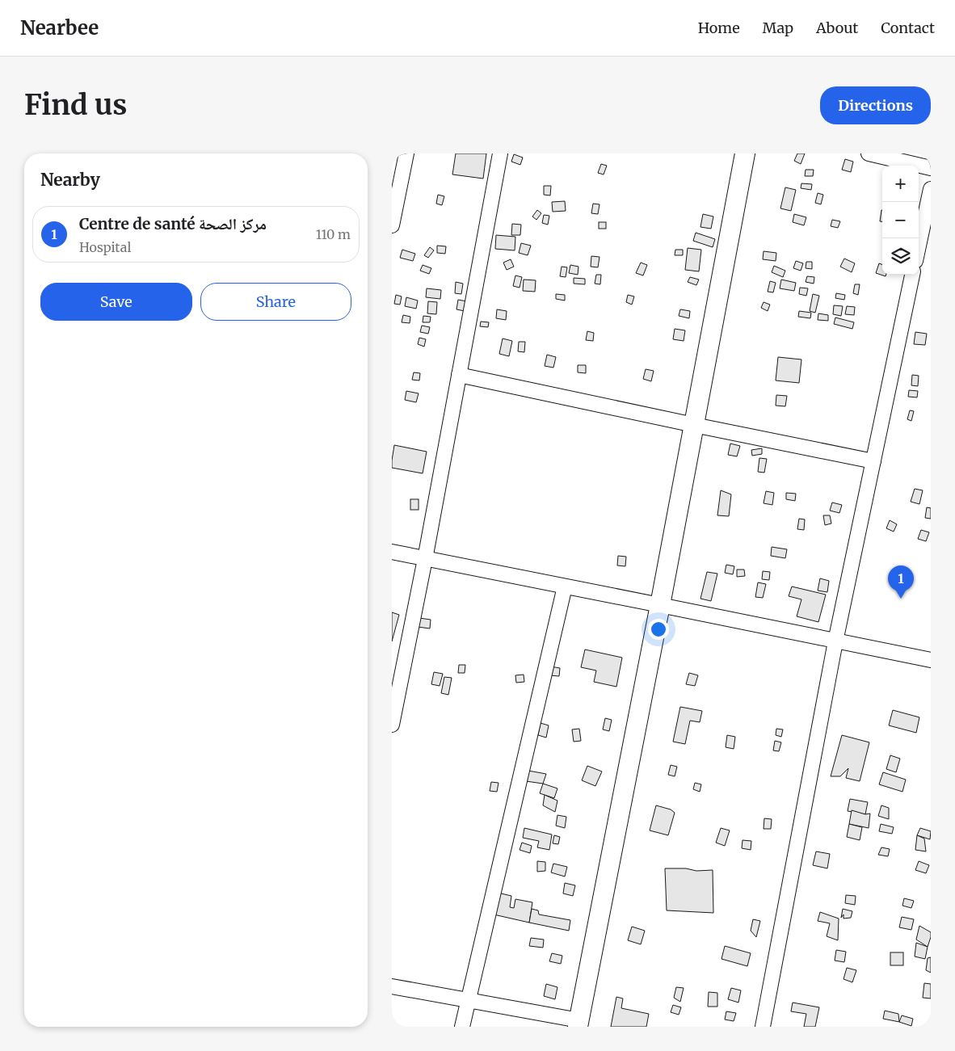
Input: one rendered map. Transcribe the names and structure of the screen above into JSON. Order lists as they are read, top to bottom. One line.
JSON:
{"page":{"header":"Nearbee","nav":["Home","Map","About","Contact"],"buttons":["Directions",["Save","Share"]],"title":"Find us","heading":"Nearby","map_buttons":["+","−"],"list":[{"mark":"1","name":"Centre de santé مركز الصحة","note":"Hospital","value":"110 m"}],"pins":"1"}}
